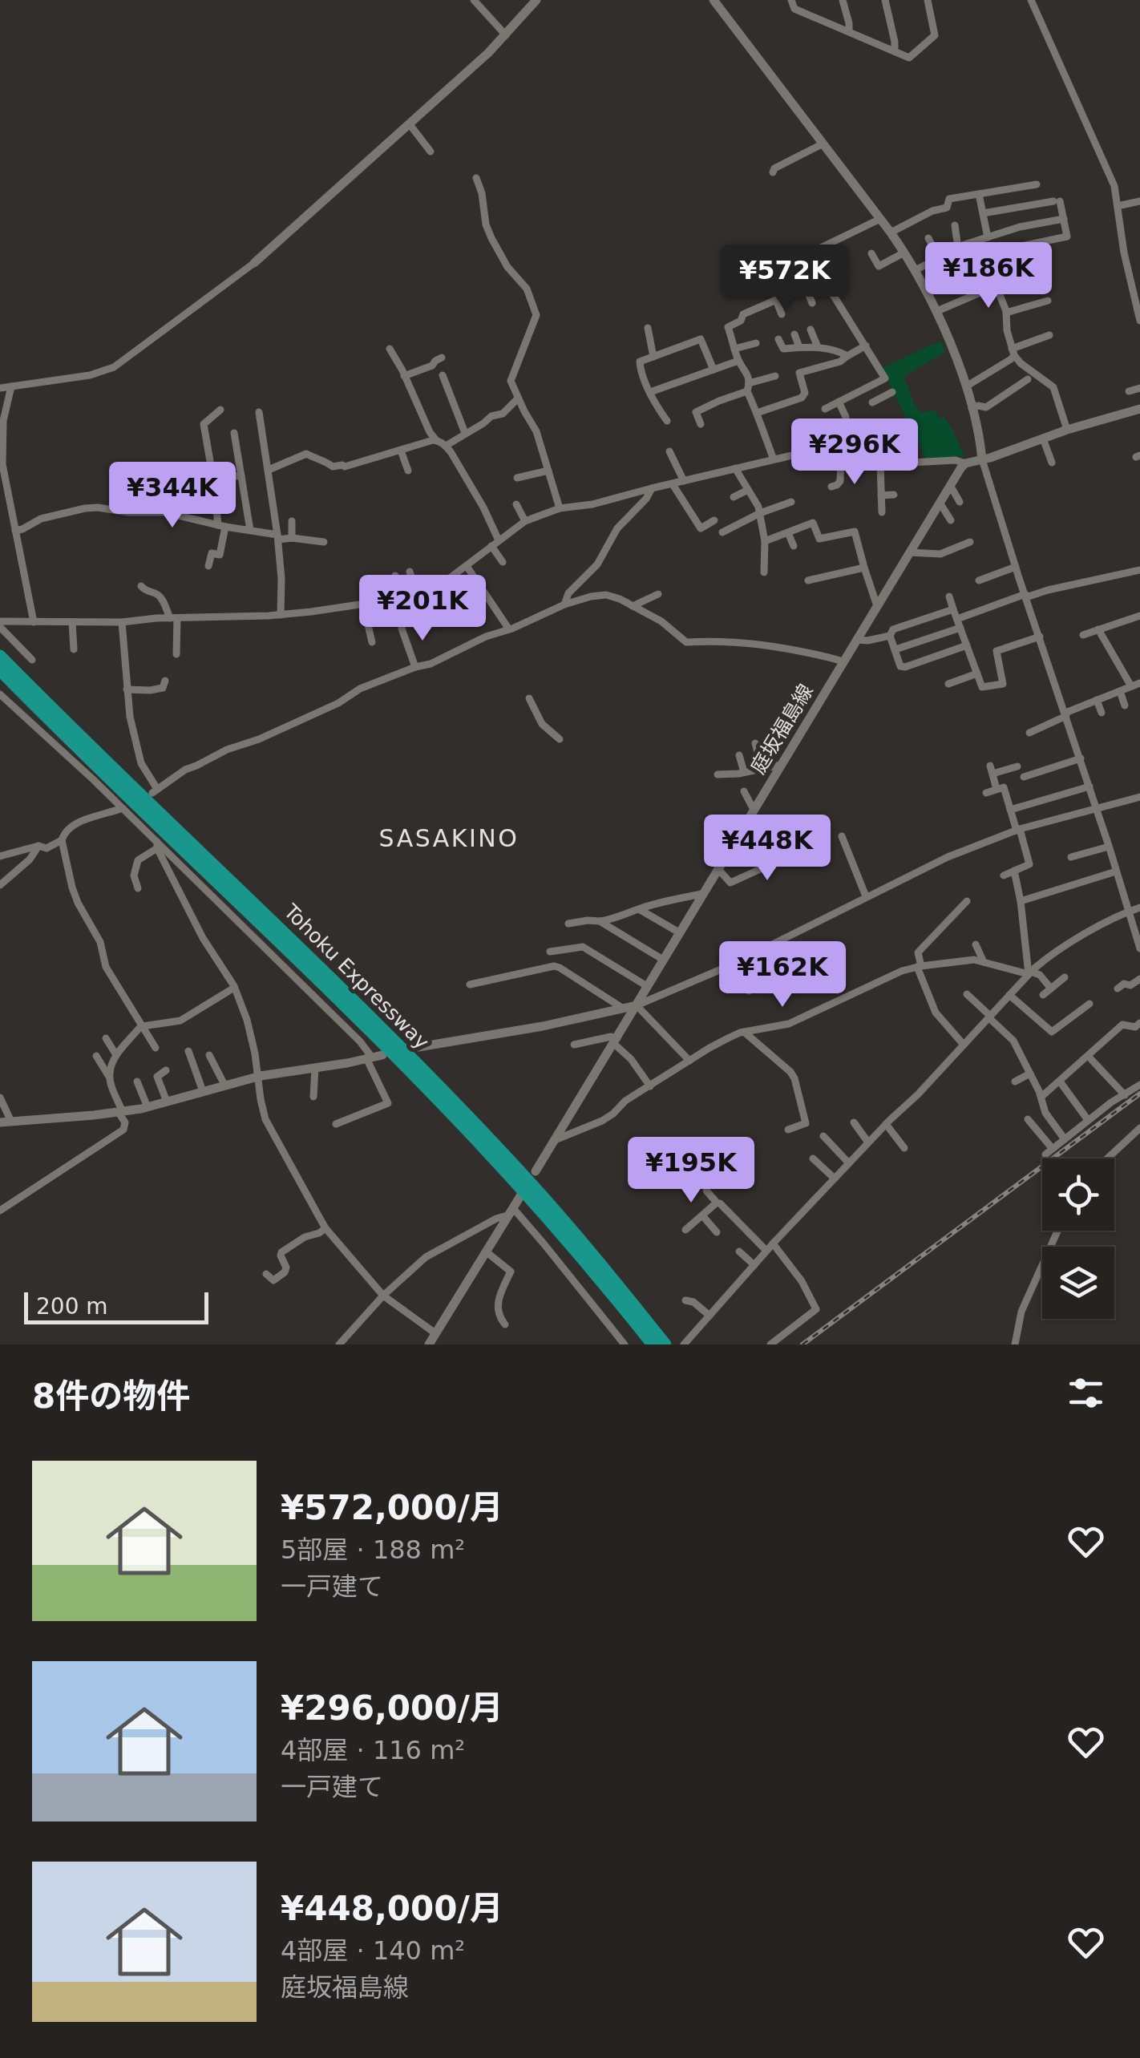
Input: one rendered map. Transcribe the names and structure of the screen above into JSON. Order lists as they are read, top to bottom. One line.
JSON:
{"streets":{"highway":["Tohoku Expressway"],"street":["庭坂福島線"]},"districts":["SASAKINO"],"scale_bar":"200 m","page":{"price":["¥186K","¥572K","¥296K","¥344K","¥201K","¥448K","¥162K","¥195K"],"scale":"200 m","heading":"8件の物件","list":[{"name":"¥572,000/月","note":"5部屋 · 188 m² · 一戸建て"},{"name":"¥296,000/月","note":"4部屋 · 116 m² · 一戸建て"},{"name":"¥448,000/月","note":"4部屋 · 140 m² · 庭坂福島線"}]}}
